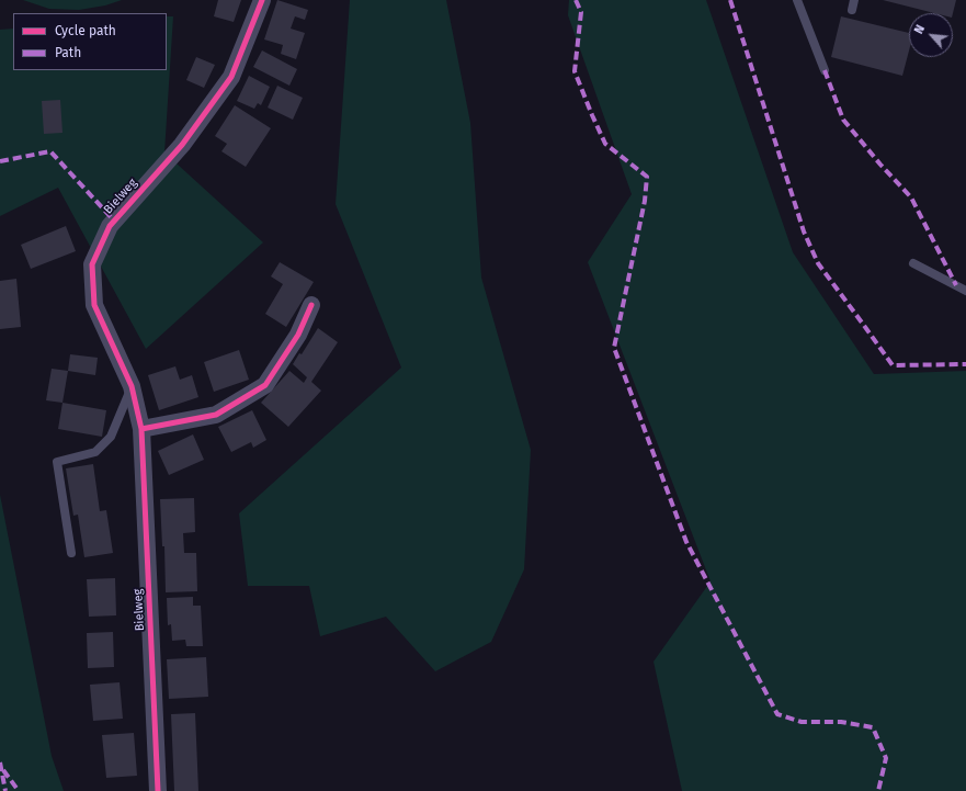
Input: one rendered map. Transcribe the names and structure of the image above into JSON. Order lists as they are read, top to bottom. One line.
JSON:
{"streets":{"street":["Bielweg"]},"legend":["Cycle path","Path"],"north":"top left"}
